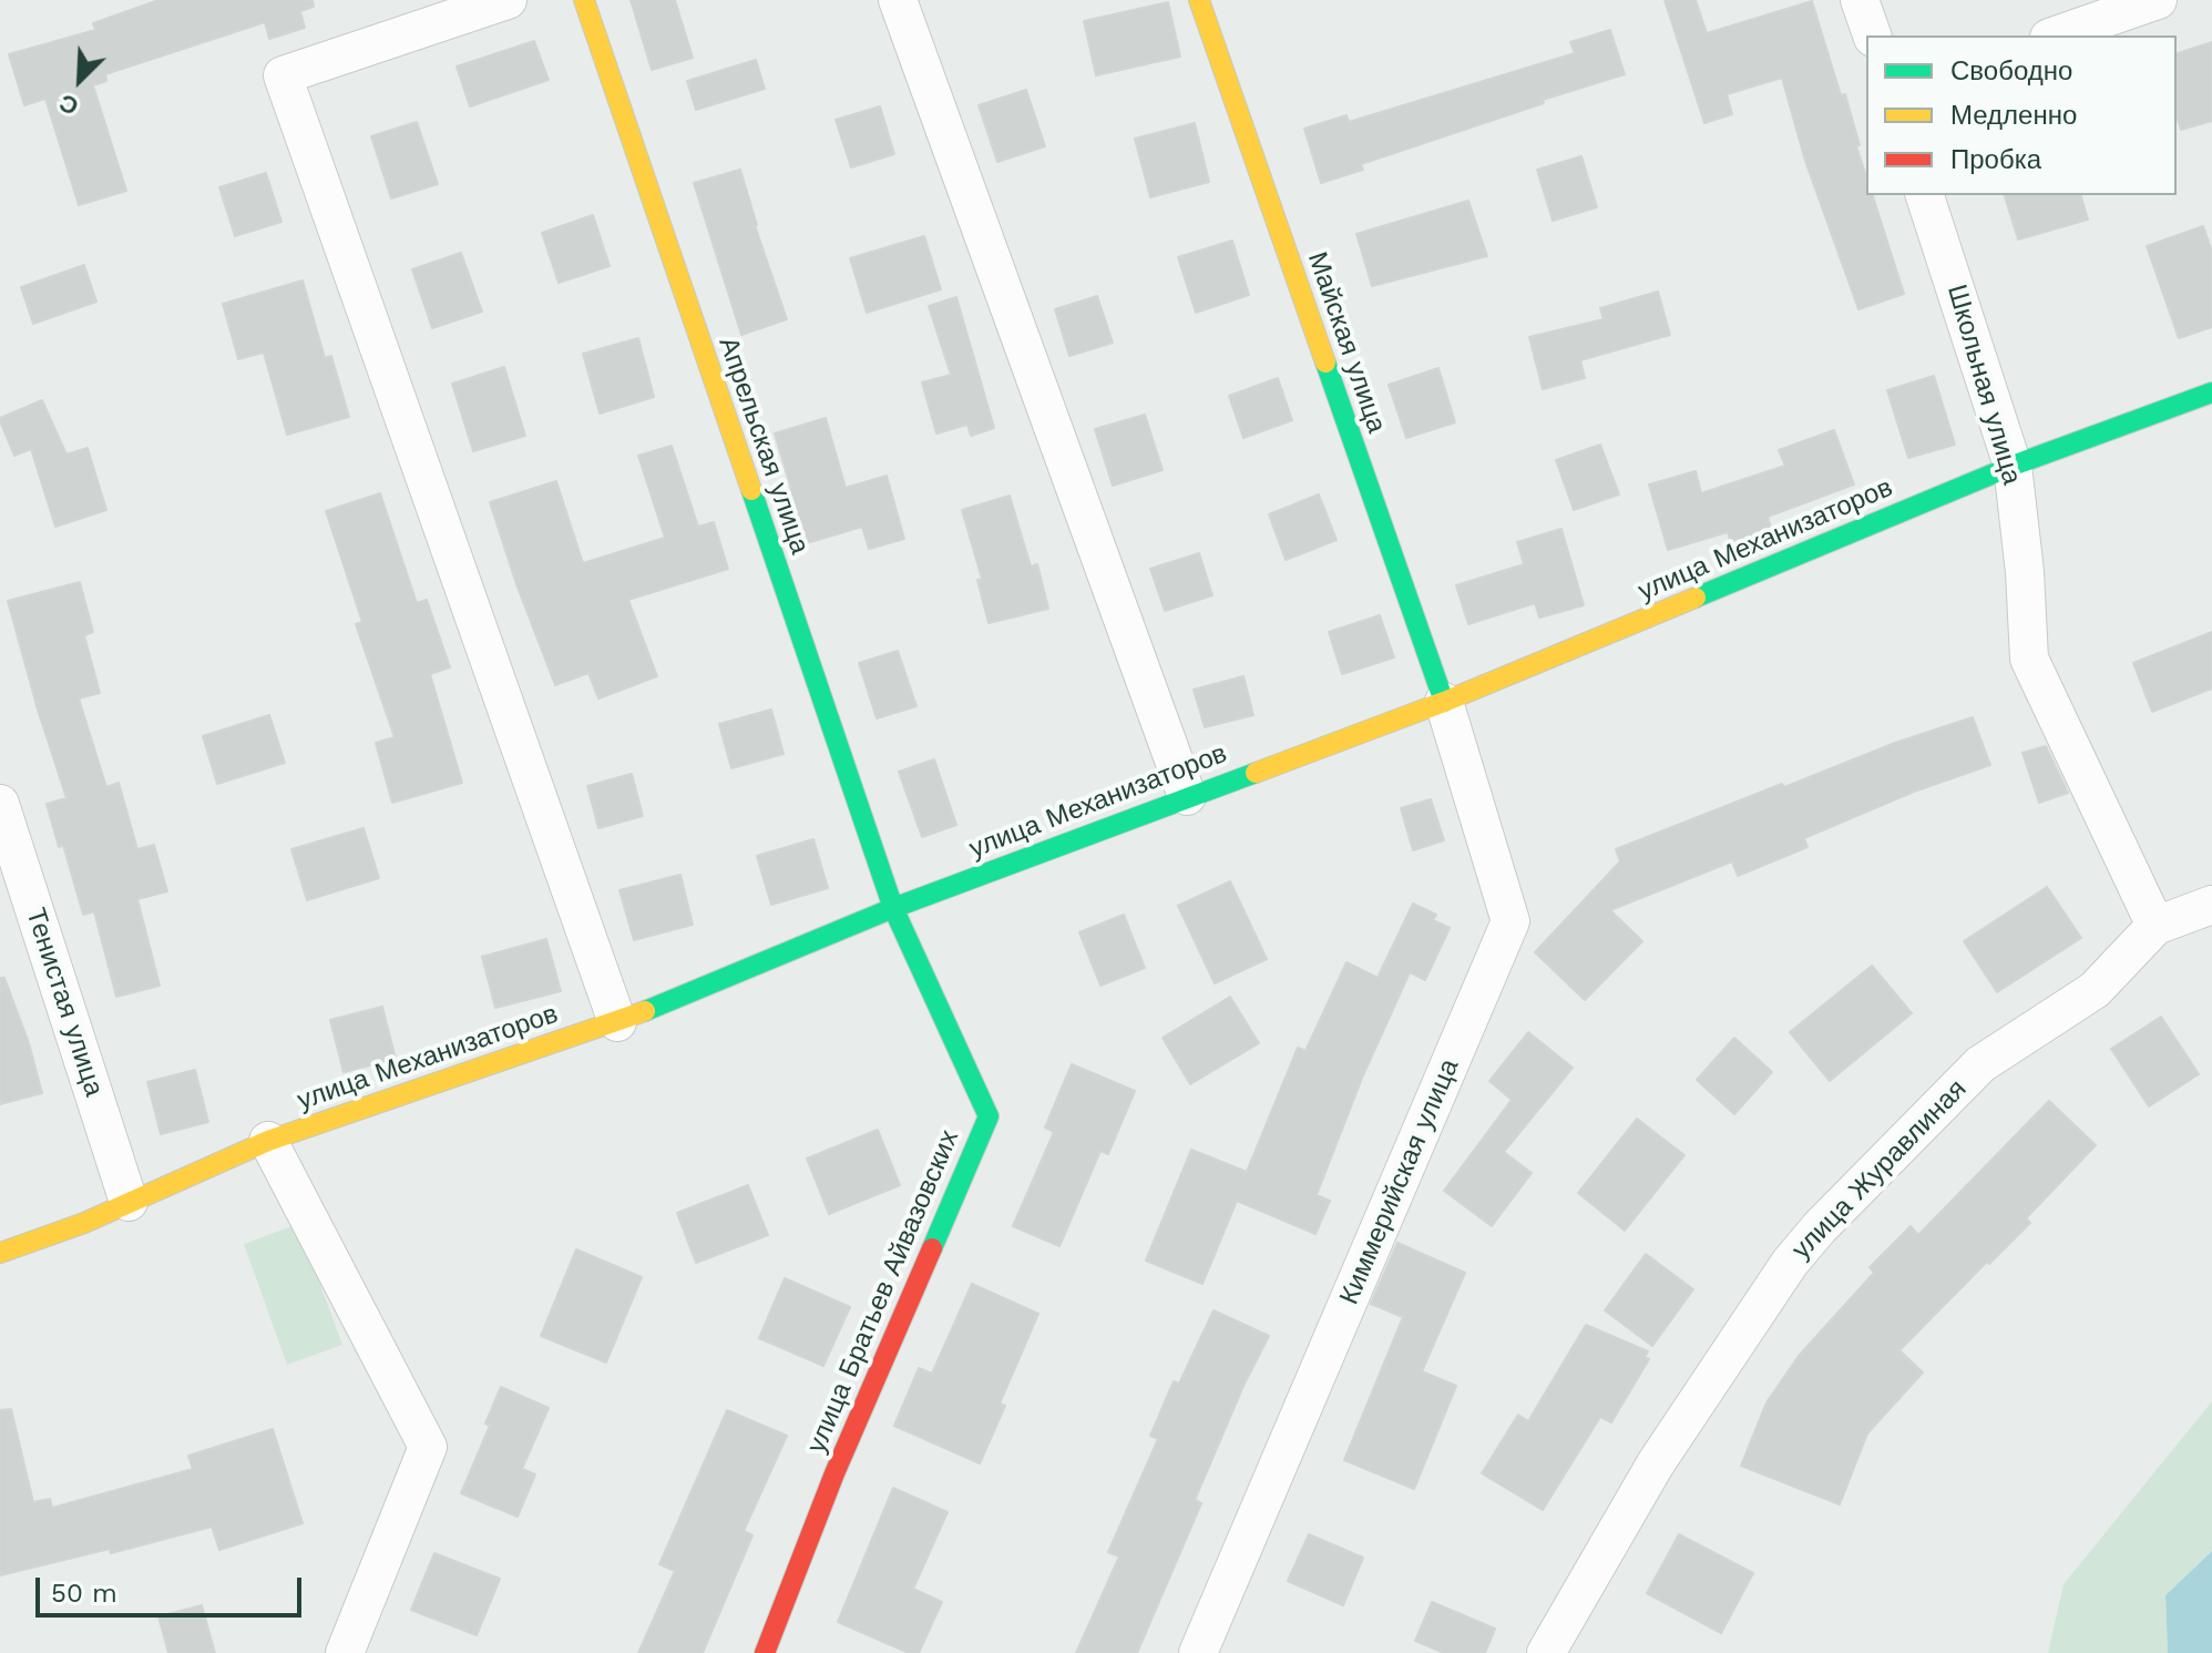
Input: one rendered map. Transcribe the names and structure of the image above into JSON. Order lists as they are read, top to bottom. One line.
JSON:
{"streets":{"street":["Майская улица","Школьная улица","Апрельская улица","улица Механизаторов","Тенистая улица","улица Журавлиная","Киммерийская улица","улица Братьев Айвазовских"]},"crossings":[["Майская улица","улица Механизаторов"],["Майская улица","Киммерийская улица"],["Школьная улица","улица Механизаторов"],["Школьная улица","улица Журавлиная"],["Апрельская улица","улица Механизаторов"],["Апрельская улица","улица Братьев Айвазовских"],["улица Механизаторов","Тенистая улица"],["улица Механизаторов","Киммерийская улица"],["улица Механизаторов","улица Братьев Айвазовских"]],"legend":["Свободно","Медленно","Пробка"],"scale_bar":"50 m","north":"bottom left"}
